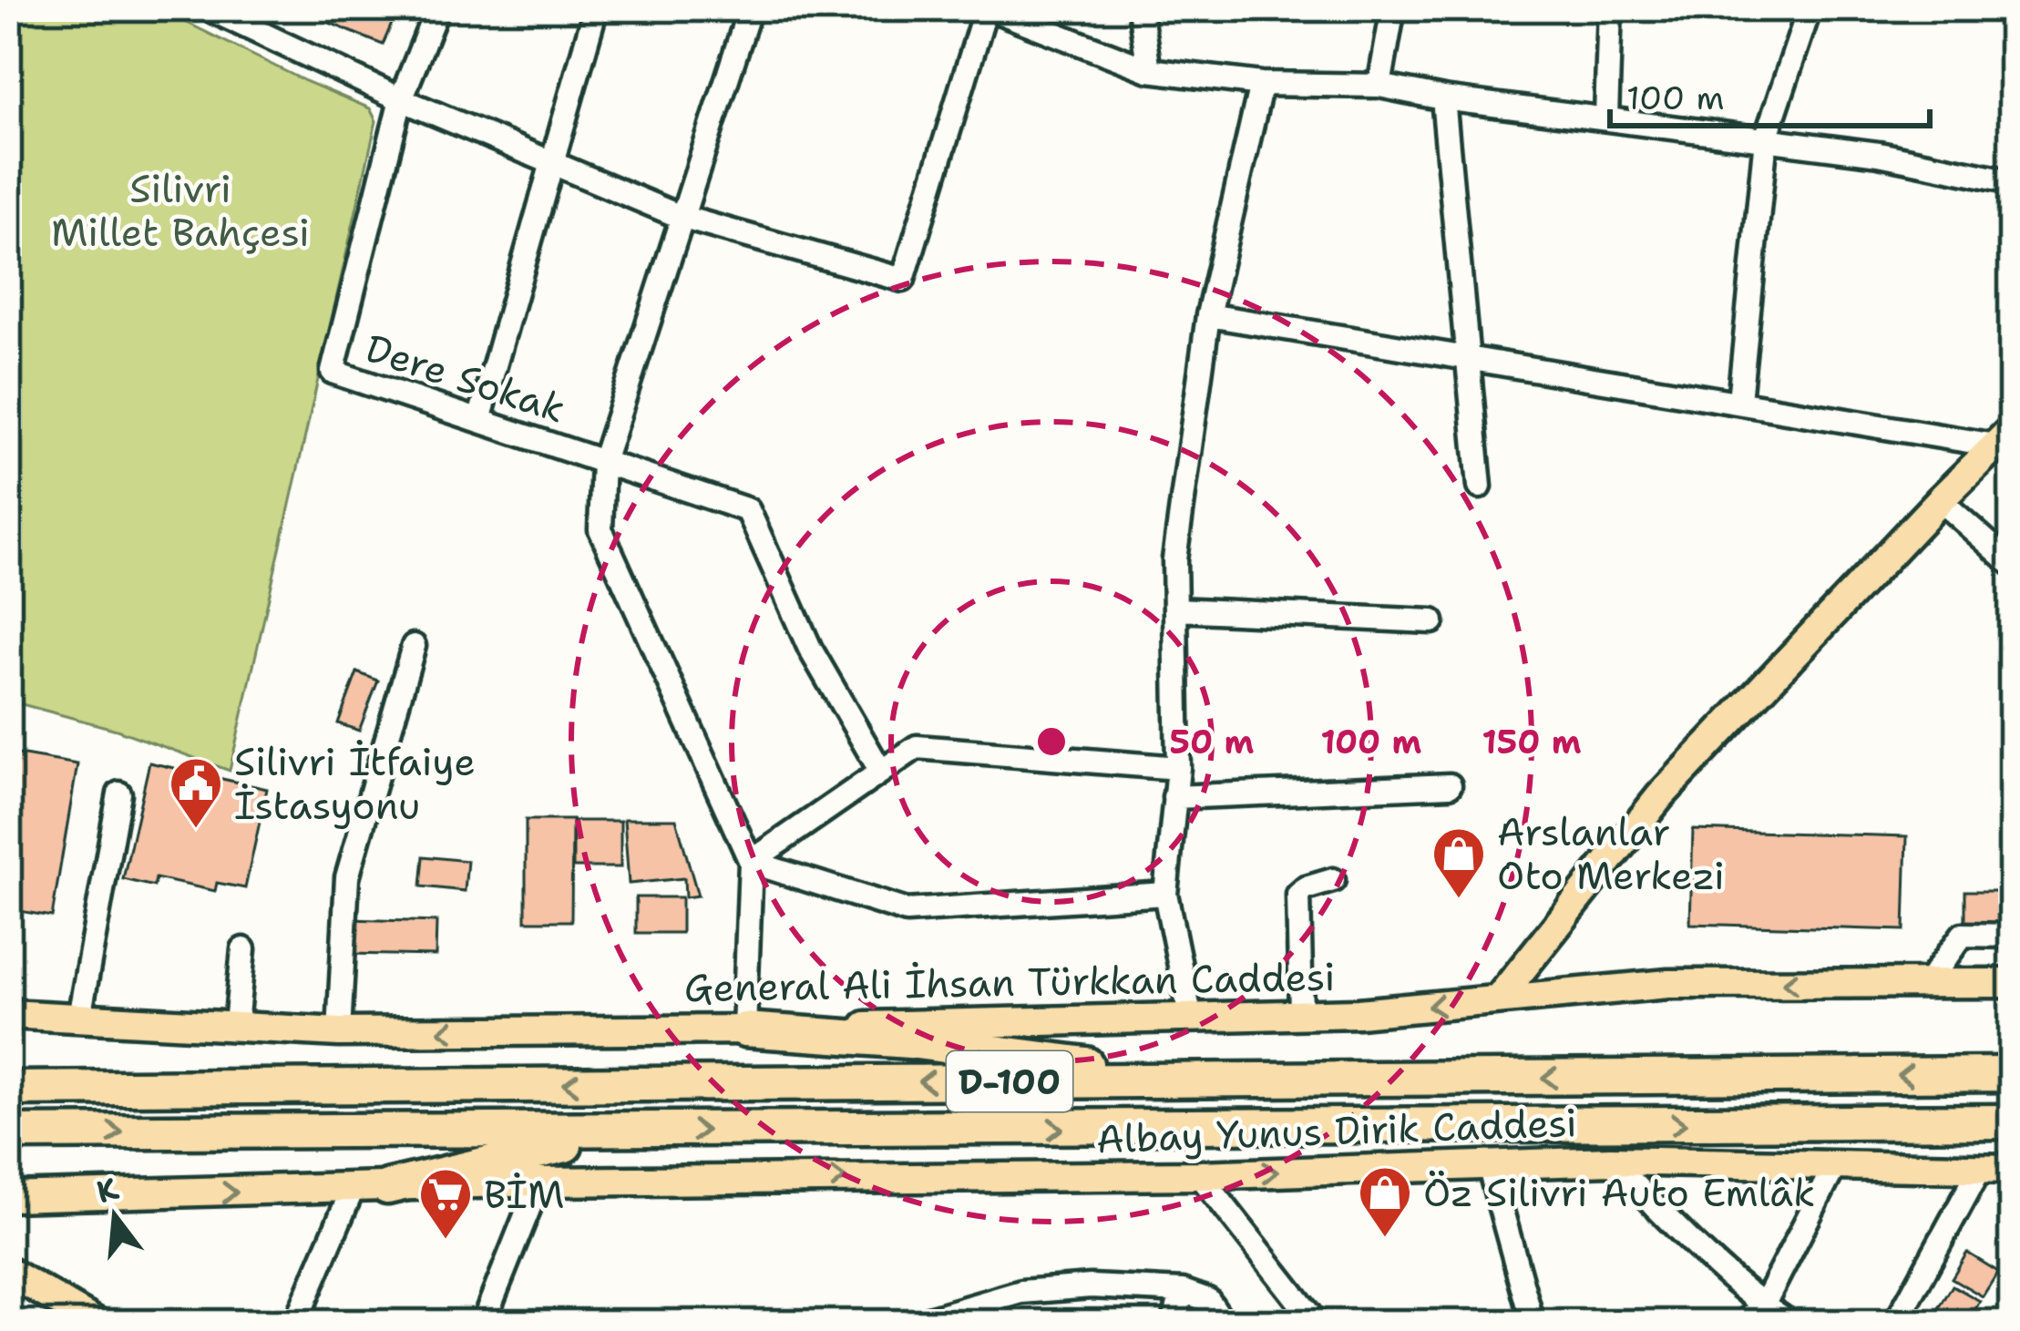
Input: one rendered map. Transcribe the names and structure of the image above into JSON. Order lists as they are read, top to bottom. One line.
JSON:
{"streets":{"highway":["D-100"],"main road":["General Ali İhsan Türkkan Caddesi","Albay Yunus Dirik Caddesi"],"street":["Dere Sokak"]},"one_way":["General Ali İhsan Türkkan Caddesi","Albay Yunus Dirik Caddesi"],"parks":["Silivri Millet Bahçesi"],"places":{"public building":["Silivri İtfaiye İstasyonu"],"shop":["Arslanlar Oto Merkezi","Öz Silivri Auto Emlâk"],"supermarket":["BİM"]},"scale_bar":"100 m","north":"top","rings":["50 m","100 m","150 m"]}
